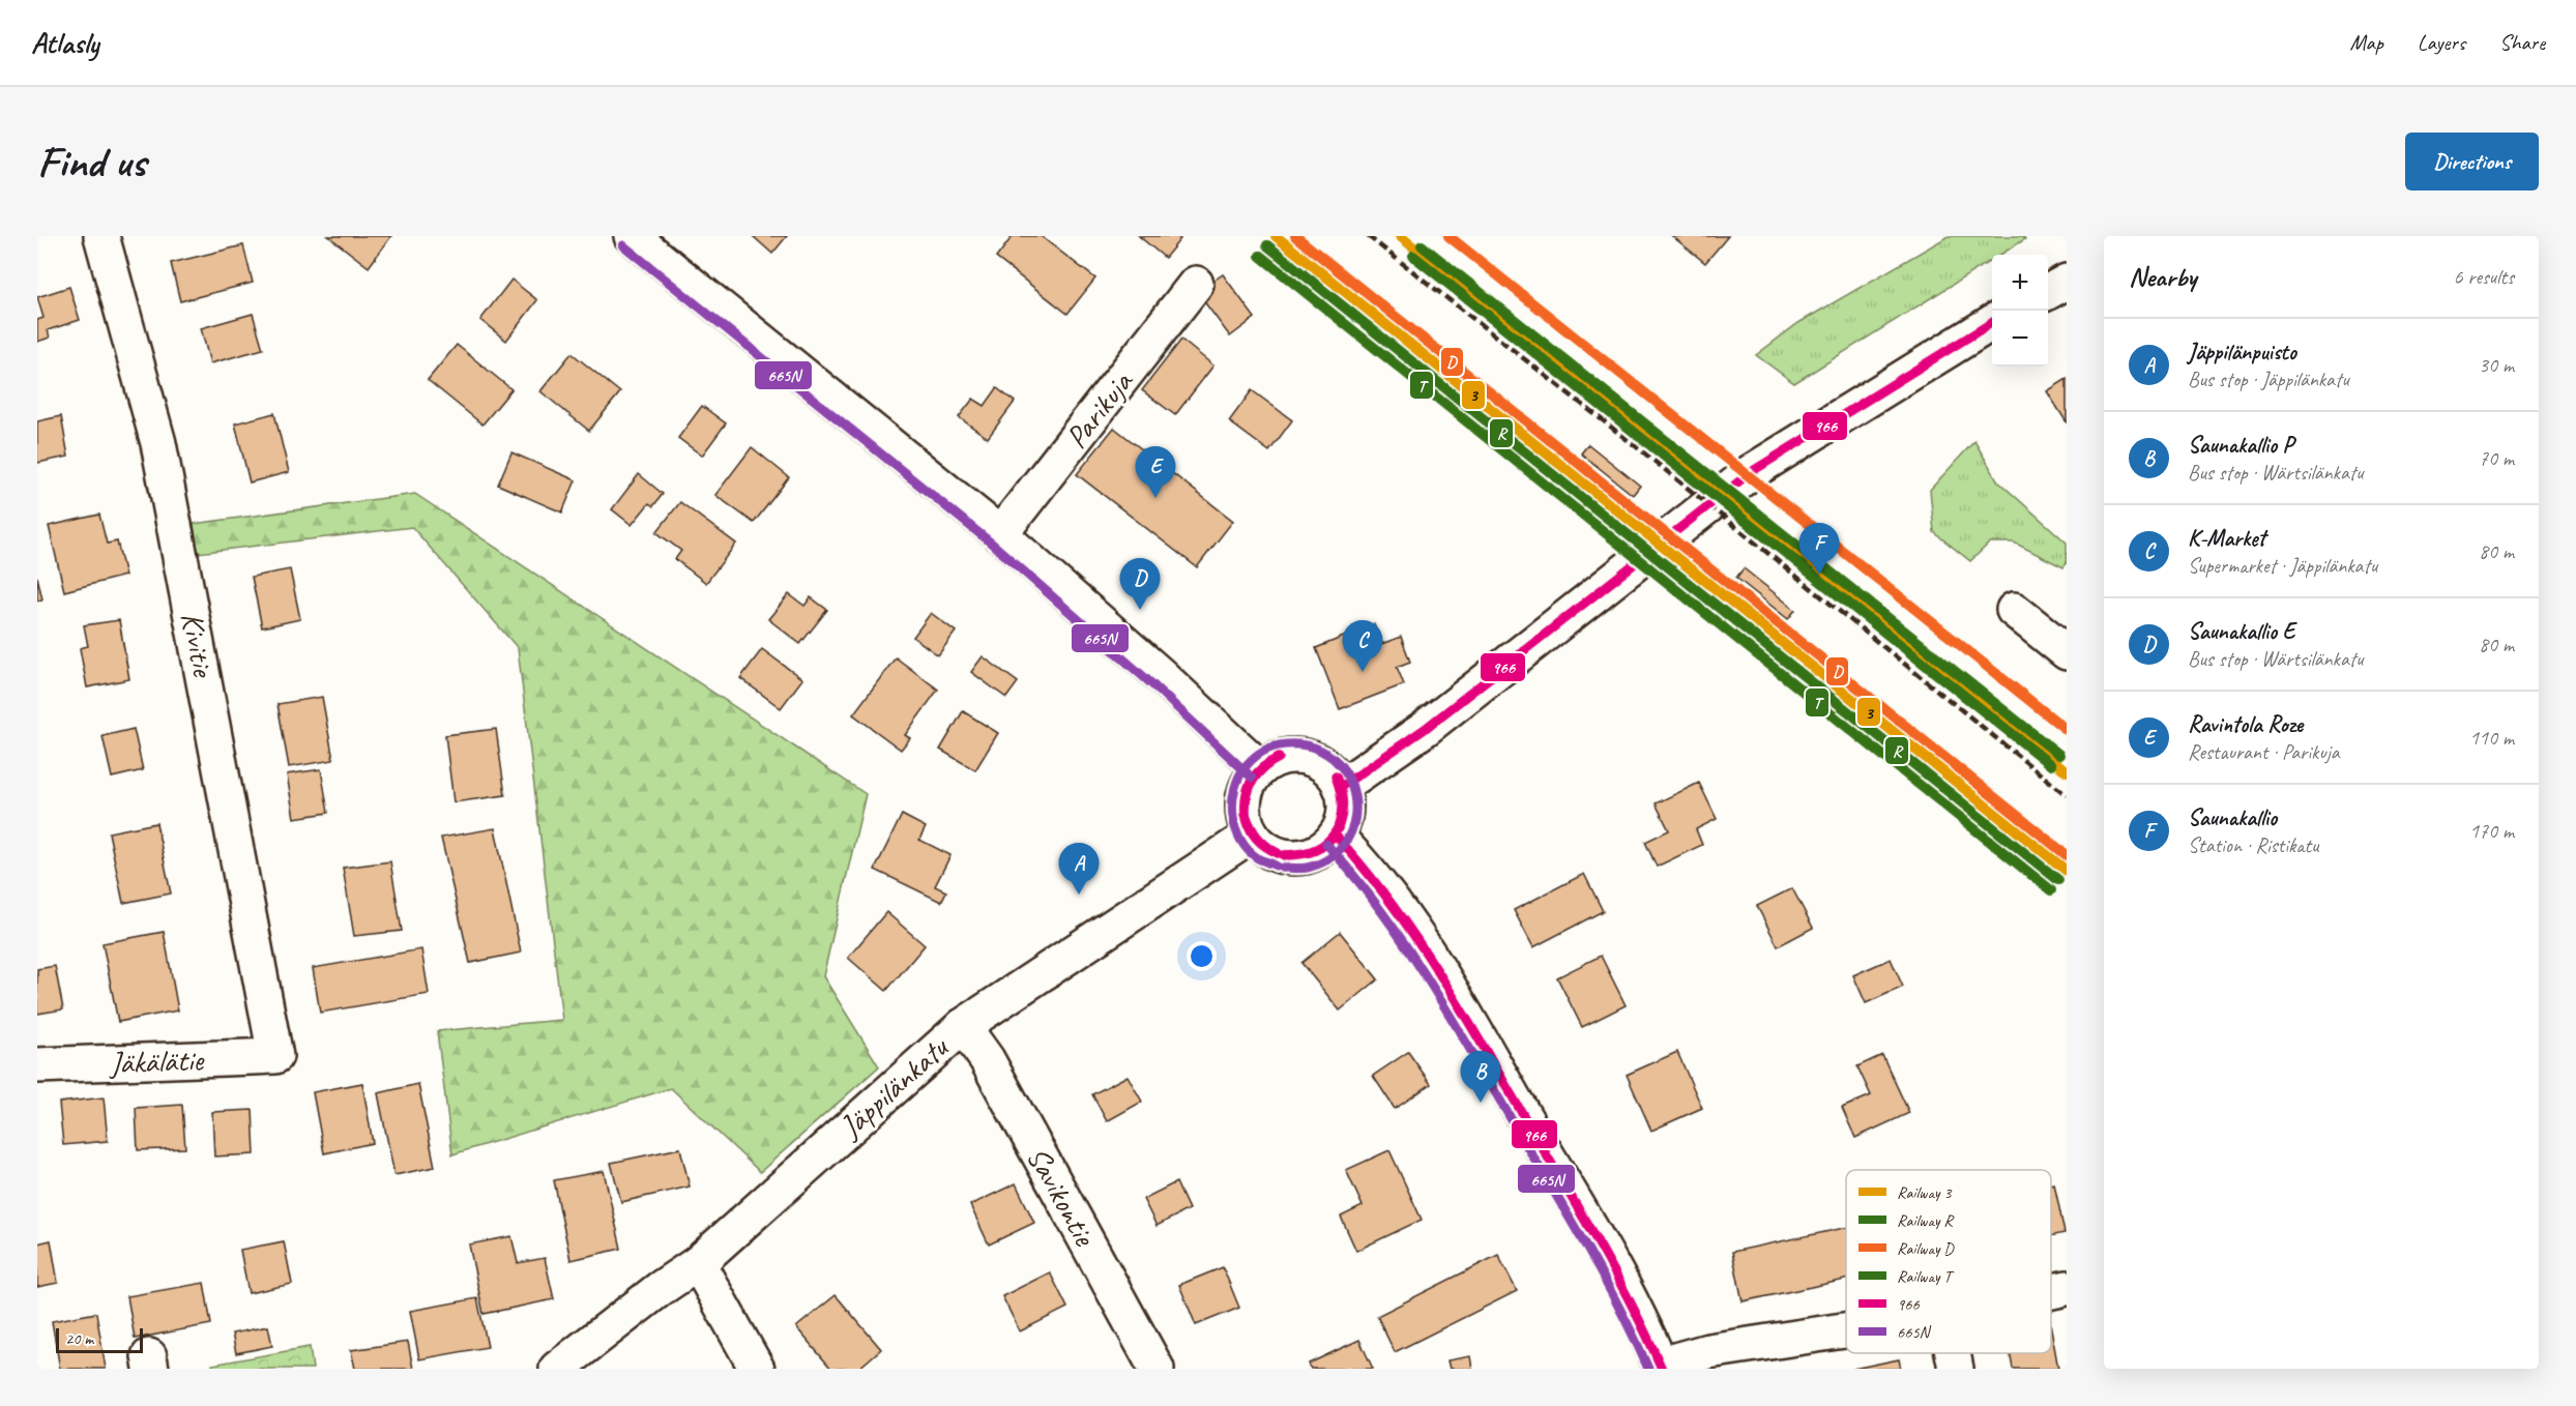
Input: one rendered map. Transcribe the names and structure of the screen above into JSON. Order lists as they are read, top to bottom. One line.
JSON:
{"streets":{"street":["Parikuja","Kivitie","Jäkälätie","Jäppilänkatu","Savikontie"]},"crossings":[["Kivitie","Jäkälätie"],["Jäppilänkatu","Savikontie"]],"lines":["rail line 3","rail line D","rail line R","transit line 665N","rail line T","transit line 966"],"legend":["Railway 3","Railway R","Railway D","Railway T","966","665N"],"scale_bar":"20 m","page":{"header":"Atlasly","nav":["Map","Layers","Share"],"buttons":"Directions","title":"Find us","heading":["Nearby","6 results"],"map_buttons":["+","−"],"list":[{"mark":"A","name":"Jäppilänpuisto","note":"Bus stop · Jäppilänkatu","value":"30 m"},{"mark":"B","name":"Saunakallio P","note":"Bus stop · Wärtsilänkatu","value":"70 m"},{"mark":"C","name":"K-Market","note":"Supermarket · Jäppilänkatu","value":"80 m"},{"mark":"D","name":"Saunakallio E","note":"Bus stop · Wärtsilänkatu","value":"80 m"},{"mark":"E","name":"Ravintola Roze","note":"Restaurant · Parikuja","value":"110 m"},{"mark":"F","name":"Saunakallio","note":"Station · Ristikatu","value":"170 m"}],"pins":["E","F","D","C","A","B"],"scale":"20 m"}}
